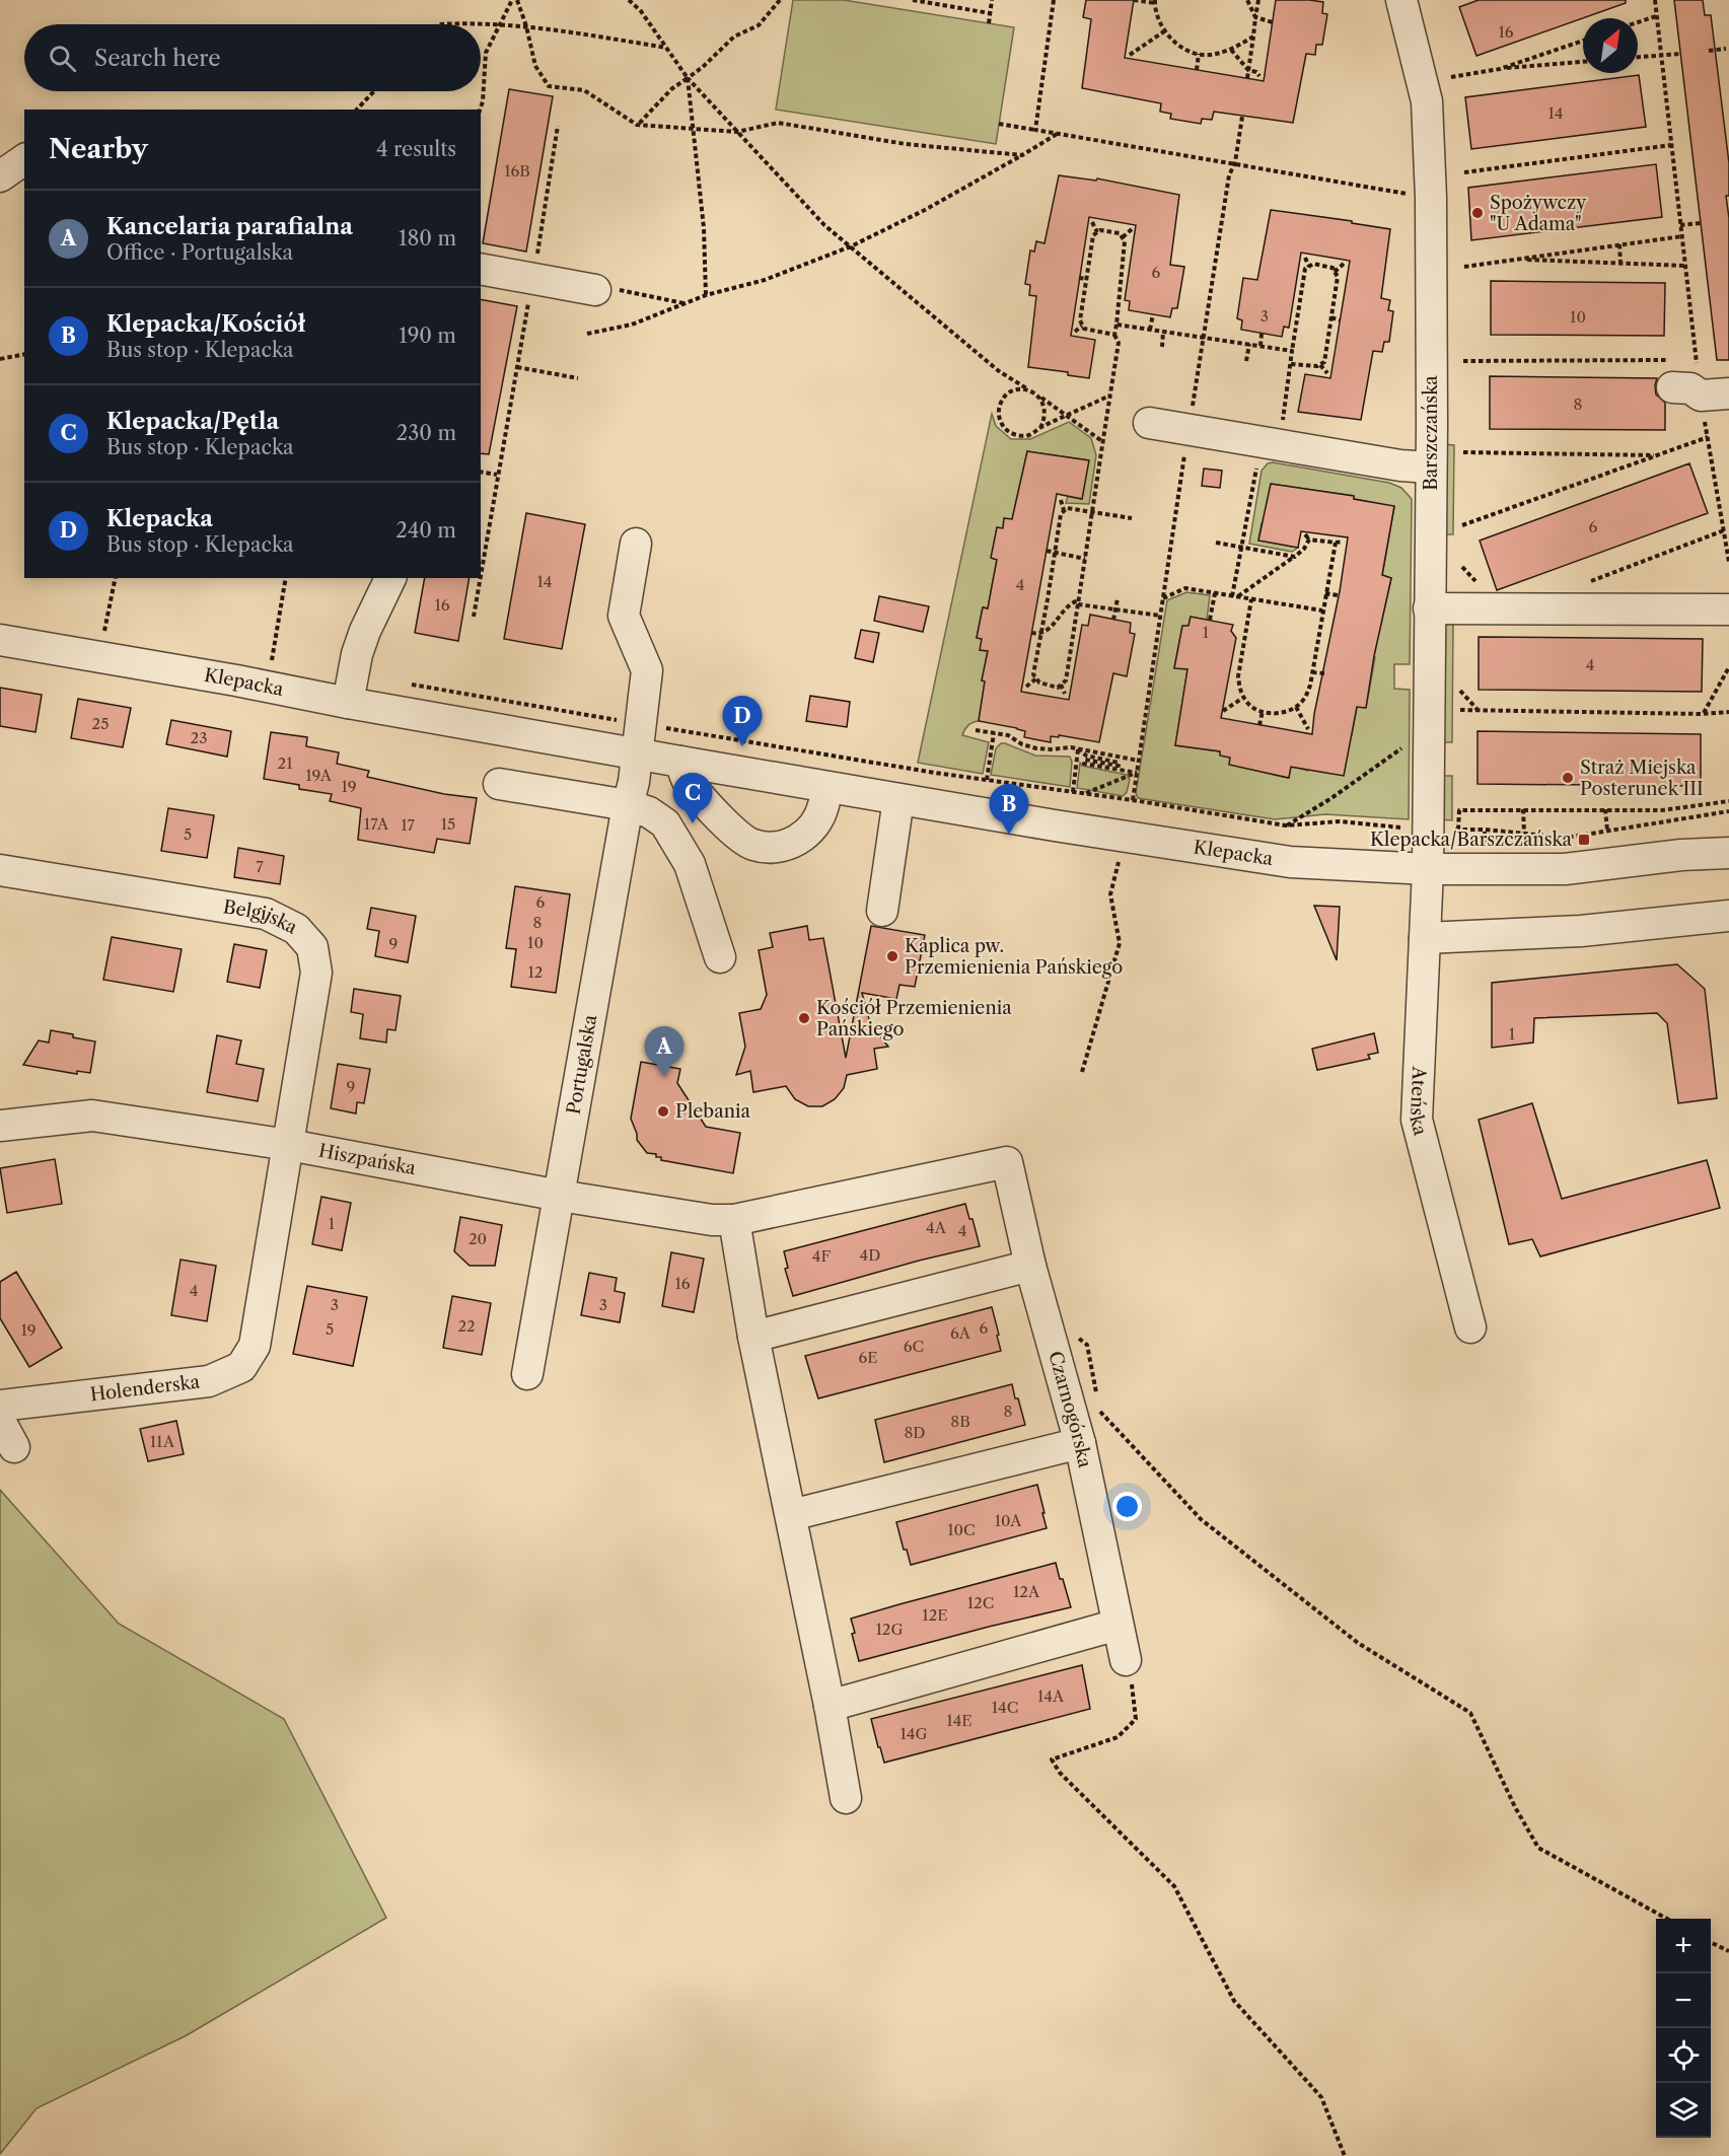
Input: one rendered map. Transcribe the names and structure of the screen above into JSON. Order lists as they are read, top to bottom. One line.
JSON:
{"streets":{"street":["Barszczańska","Klepacka","Belgijska","Portugalska","Ateńska","Hiszpańska","Holenderska","Czarnogórska"]},"crossings":[["Barszczańska","Klepacka"],["Barszczańska","Ateńska"],["Klepacka","Portugalska"],["Klepacka","Ateńska"],["Belgijska","Hiszpańska"],["Belgijska","Holenderska"],["Portugalska","Hiszpańska"],["Hiszpańska","Holenderska"],["Hiszpańska","Czarnogórska"]],"places":{"other":["Spożywczy \"U Adama\"","Straż Miejska Posterunek III","Kaplica pw. Przemienienia Pańskiego","Kościół Przemienienia Pańskiego","Plebania"],"transit":["Klepacka/Barszczańska"]},"house_numbers":["16","14","16B","6","3","10","8","6","14","4","16","1","4","25","23","21","19A","19","17A","15","17","5","7","6","8","10","9","12","1","9","1","4A","4","20","4D","4F","16","4","3","3","22","6","5","19","6A","6C","6E","8","8B","8D","11A","10A","10C","12A","12C","12E","12G","14A","14C","14E","14G"],"north":"top right","page":{"search":"Search here","heading":["Nearby","4 results"],"list":[{"mark":"A","name":"Kancelaria parafialna","note":"Office · Portugalska","value":"180 m"},{"mark":"B","name":"Klepacka/Kościół","note":"Bus stop · Klepacka","value":"190 m"},{"mark":"C","name":"Klepacka/Pętla","note":"Bus stop · Klepacka","value":"230 m"},{"mark":"D","name":"Klepacka","note":"Bus stop · Klepacka","value":"240 m"}],"pins":["D","C","B","A"],"map_buttons":["+","−"]}}
